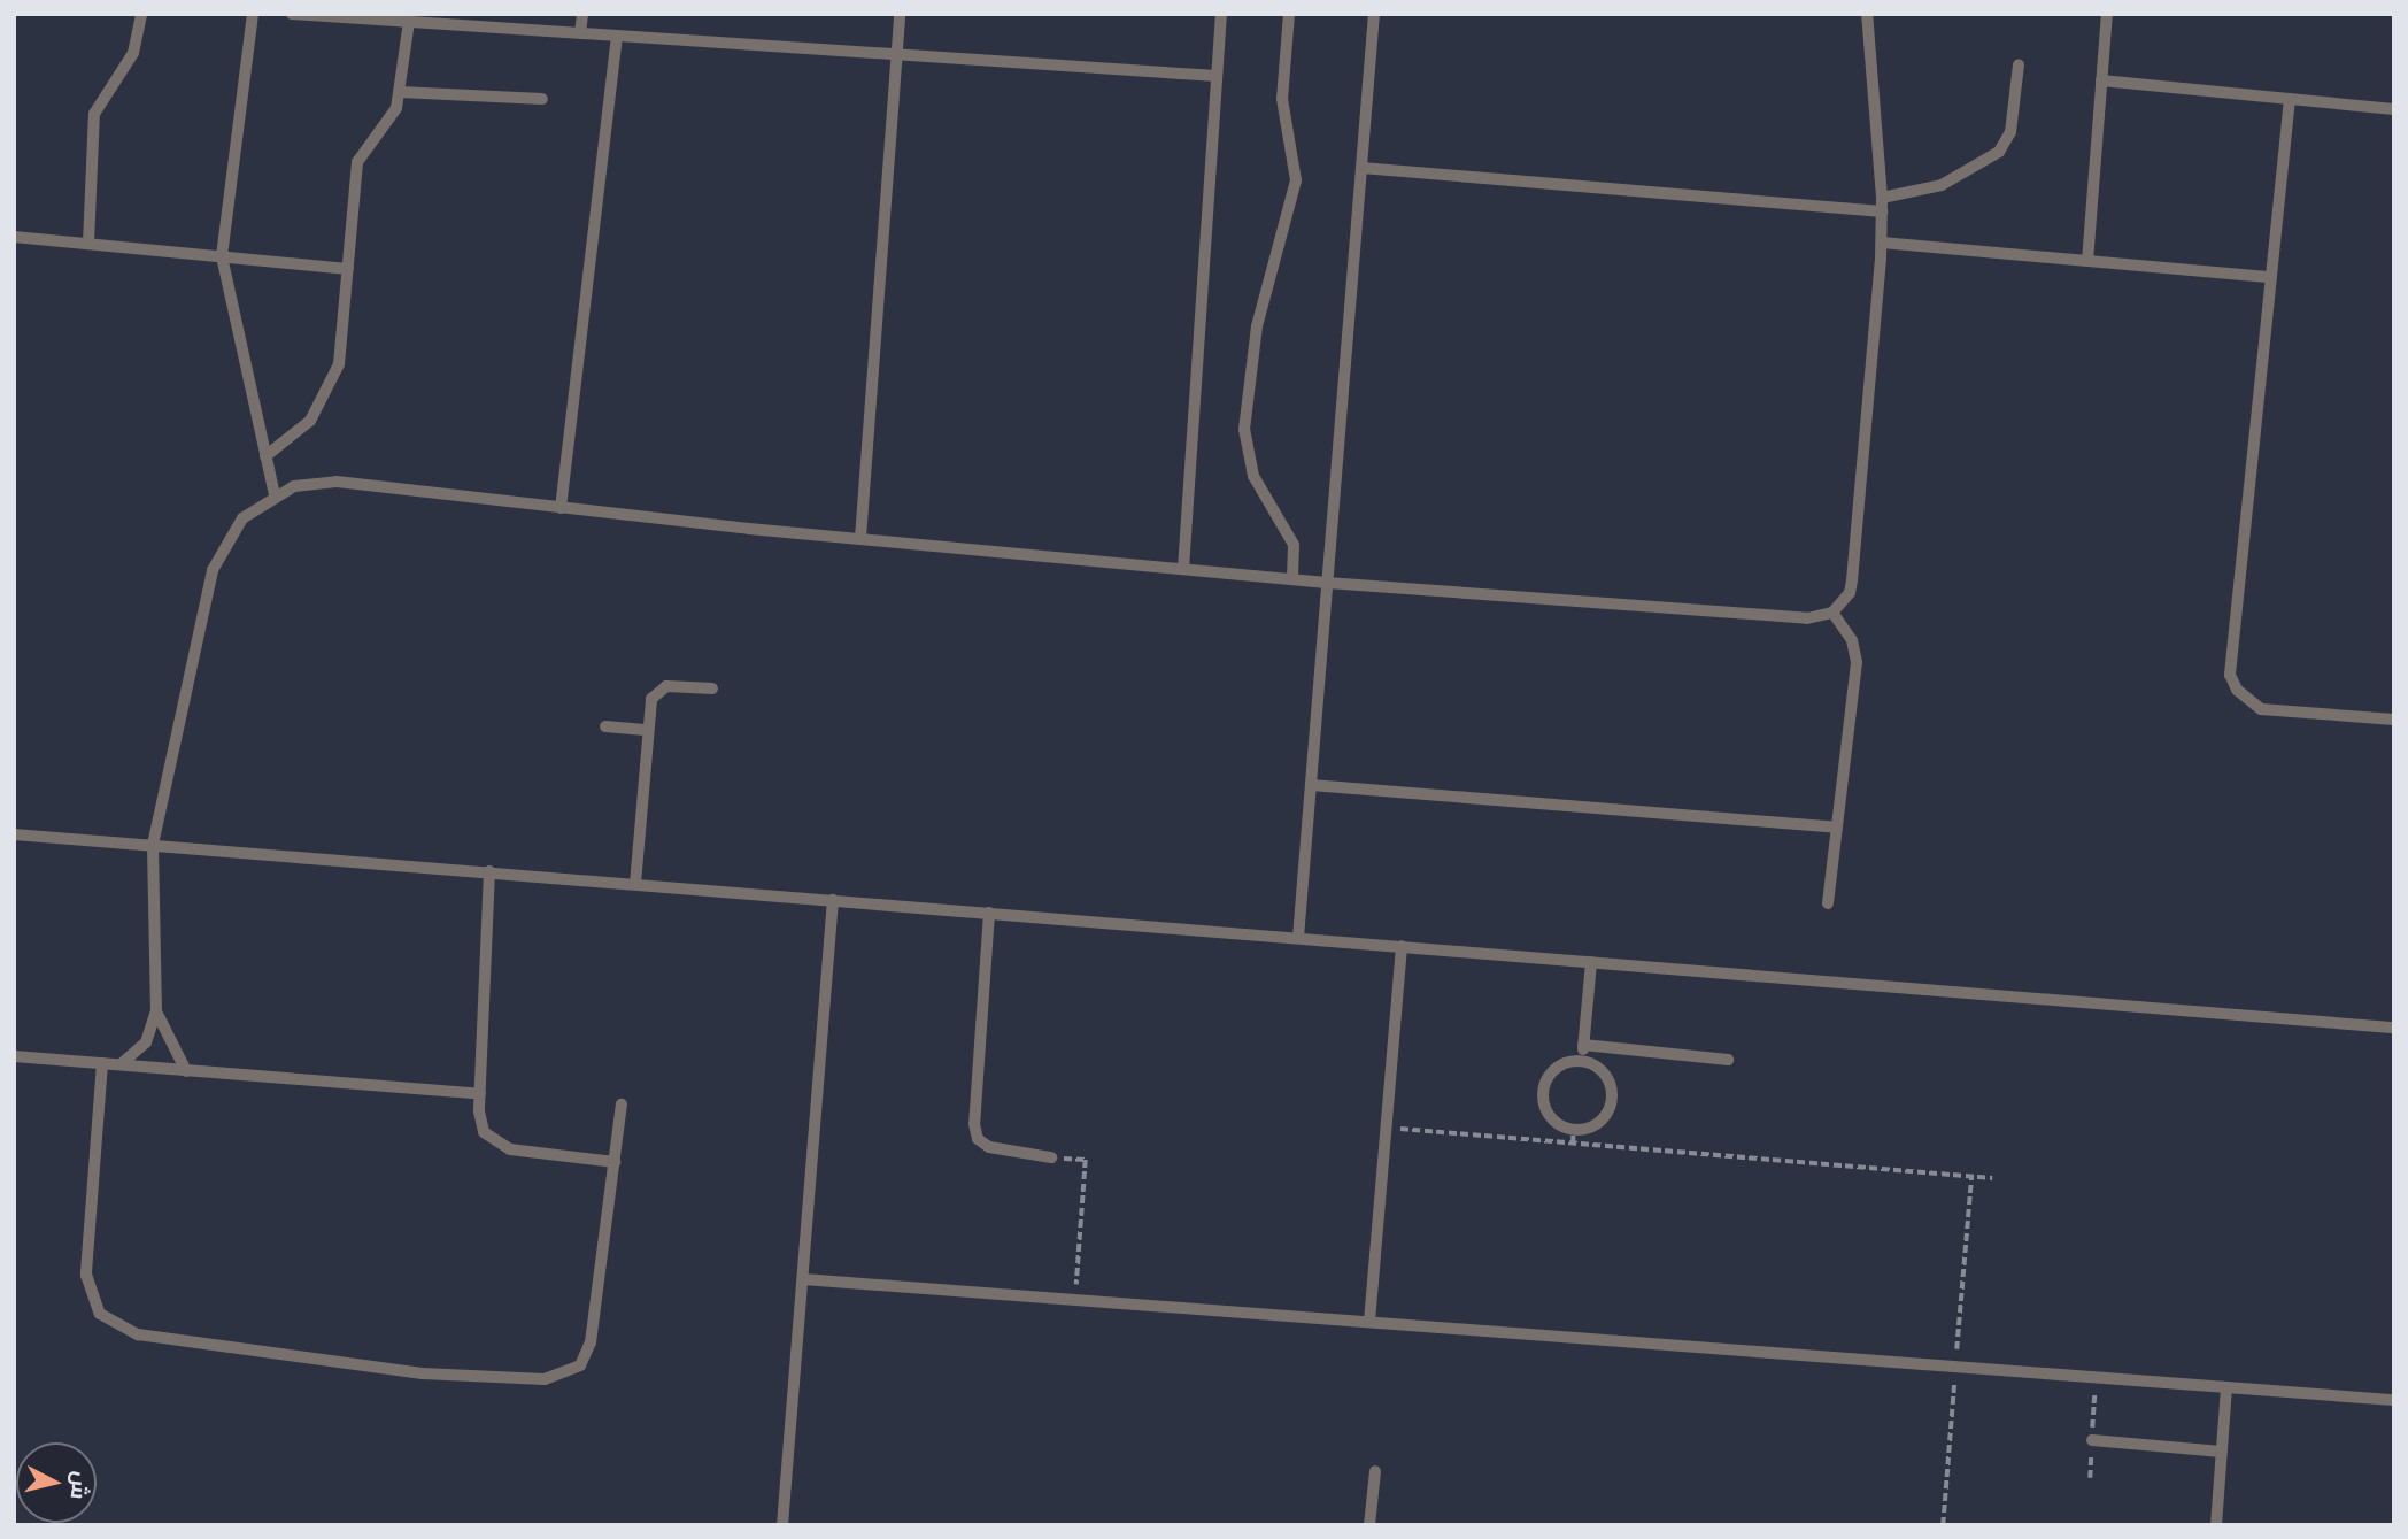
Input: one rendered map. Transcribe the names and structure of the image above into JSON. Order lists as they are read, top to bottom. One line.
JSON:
{"north":"right"}
